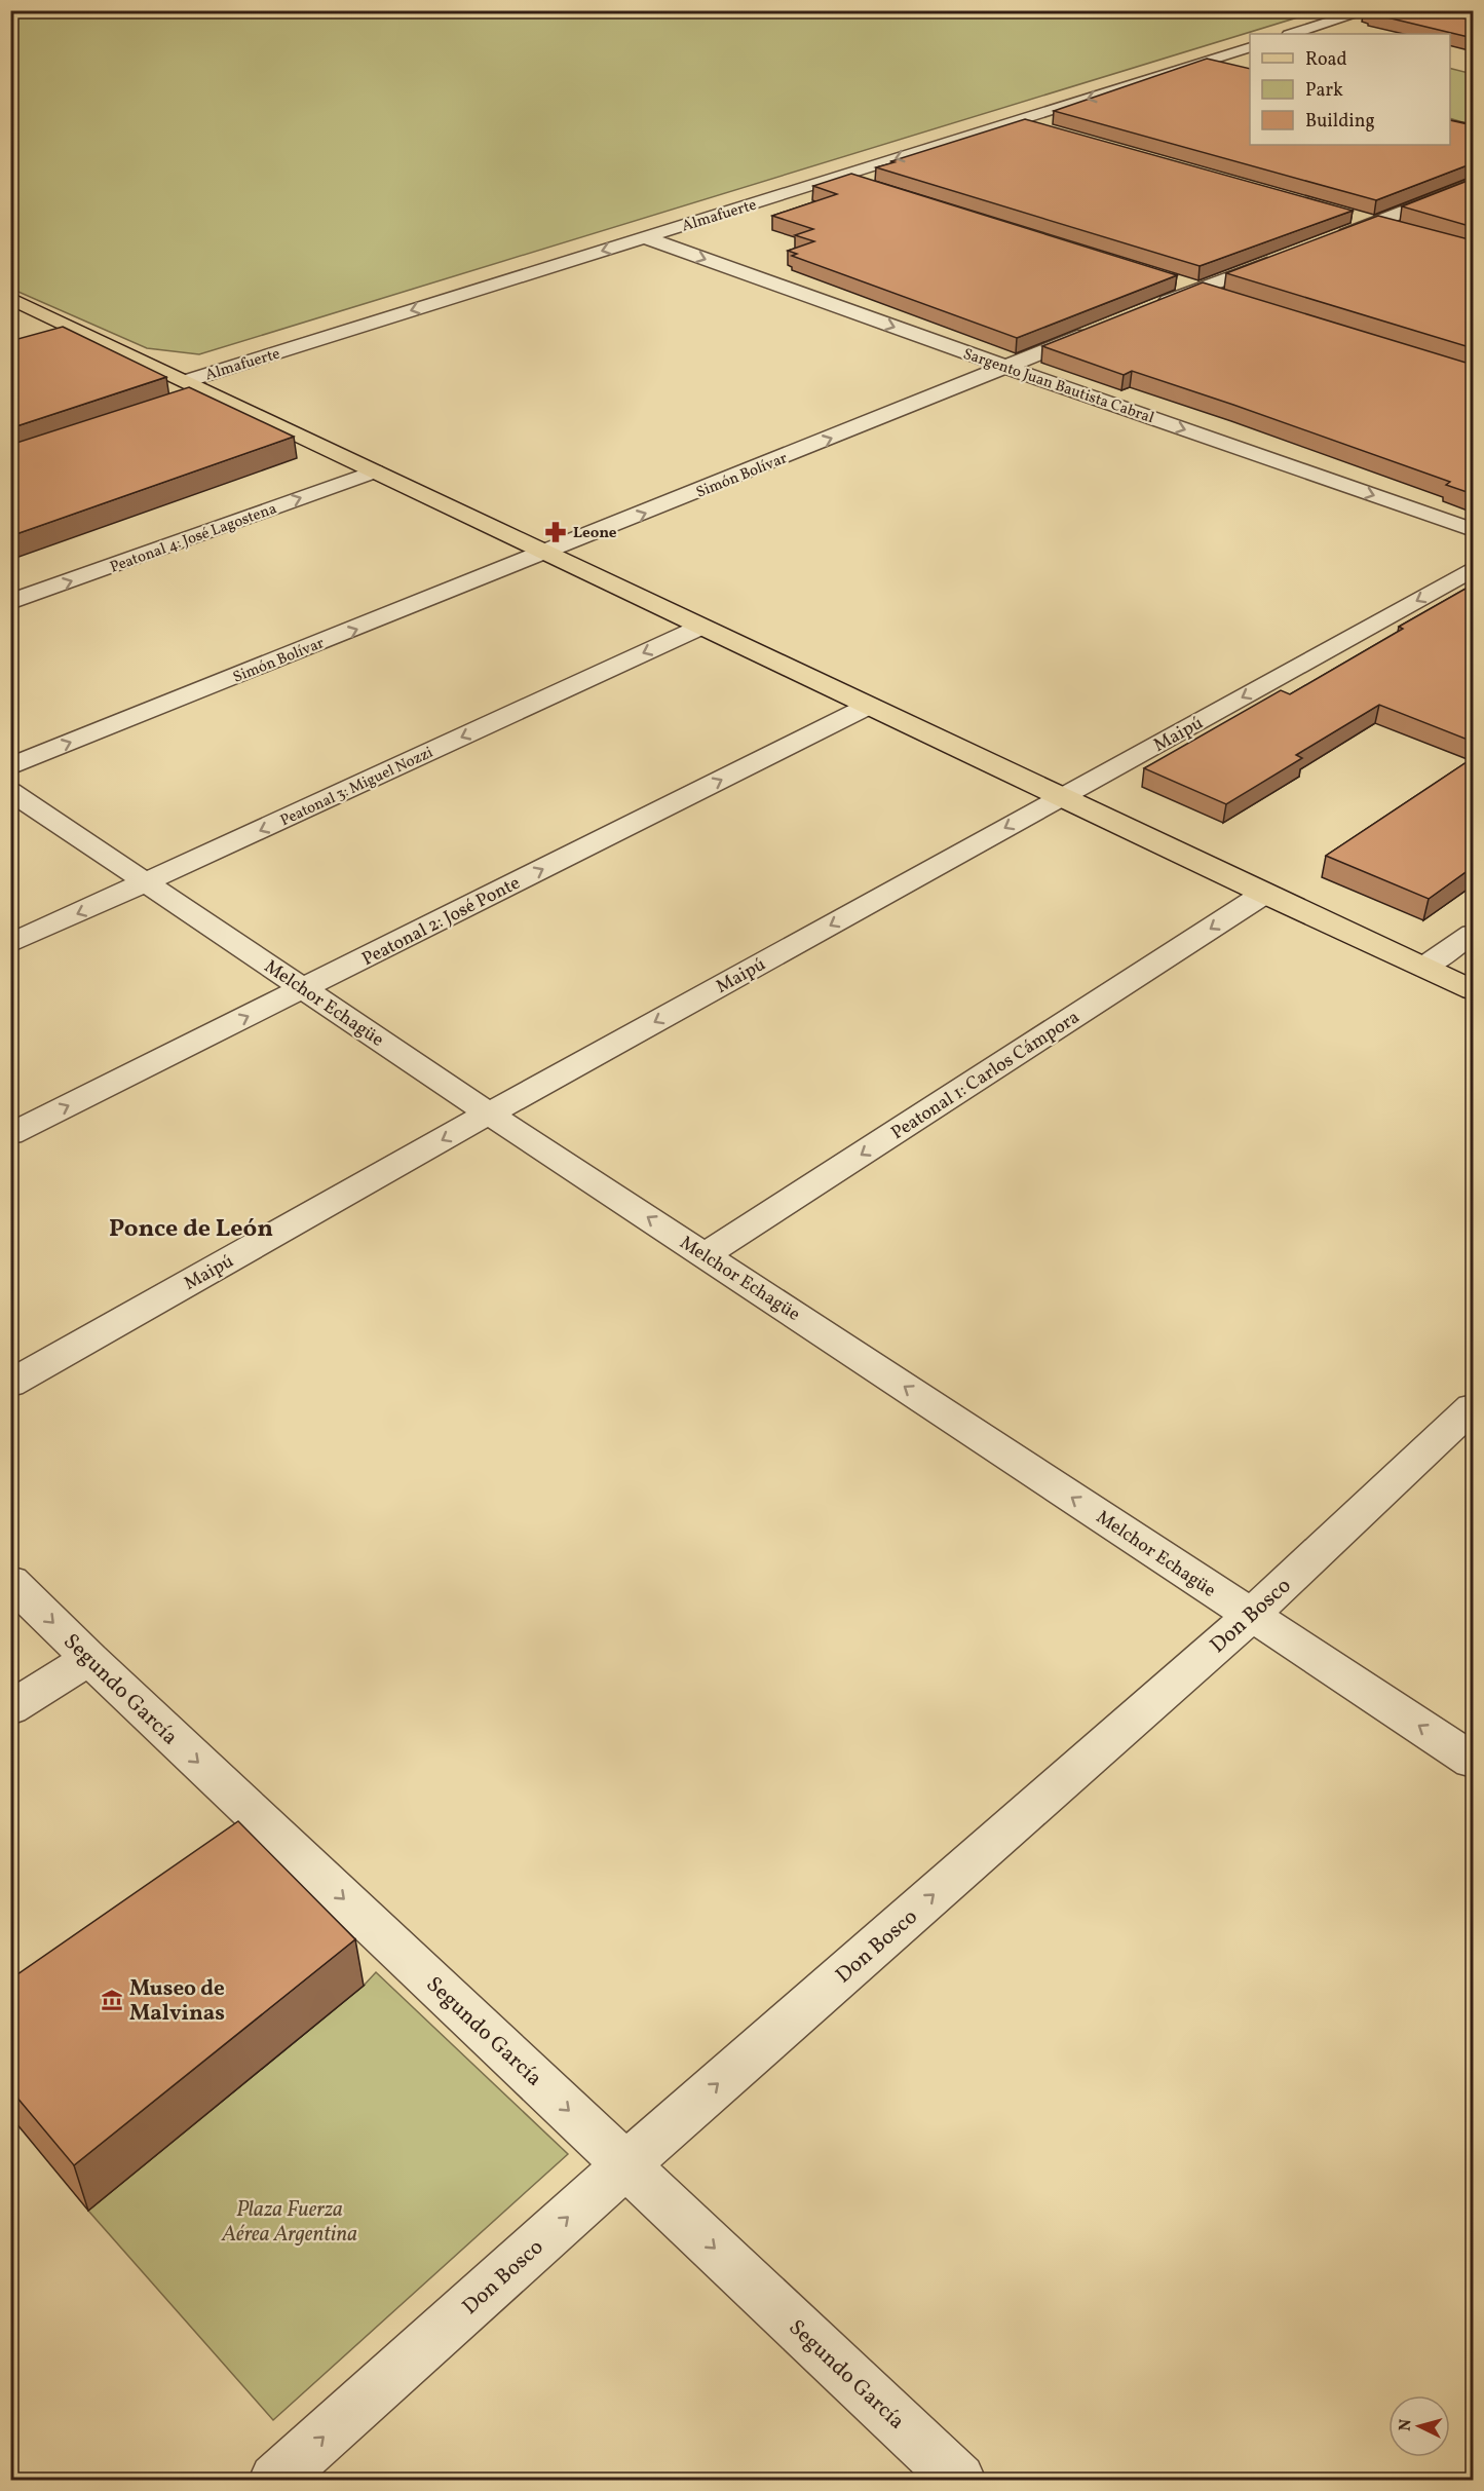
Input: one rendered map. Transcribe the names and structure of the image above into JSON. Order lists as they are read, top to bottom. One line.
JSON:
{"streets":{"street":["Almafuerte","Sargento Juan Bautista Cabral","Simón Bolívar","Peatonal 4: José Lagostena","Maipú","Peatonal 3: Miguel Nozzi","Peatonal 2: José Ponte","Melchor Echagüe","Peatonal 1: Carlos Cámpora","Don Bosco","Segundo García"]},"crossings":[["Almafuerte","Sargento Juan Bautista Cabral"],["Sargento Juan Bautista Cabral","Simón Bolívar"],["Maipú","Melchor Echagüe"],["Peatonal 3: Miguel Nozzi","Melchor Echagüe"],["Peatonal 2: José Ponte","Melchor Echagüe"],["Melchor Echagüe","Peatonal 1: Carlos Cámpora"],["Melchor Echagüe","Don Bosco"],["Don Bosco","Segundo García"]],"one_way":["Almafuerte","Sargento Juan Bautista Cabral","Simón Bolívar","Peatonal 4: José Lagostena","Maipú","Peatonal 3: Miguel Nozzi","Peatonal 2: José Ponte","Melchor Echagüe","Peatonal 1: Carlos Cámpora","Don Bosco","Segundo García"],"districts":["Ponce de León"],"parks":["Plaza Fuerza Aérea Argentina"],"places":{"pharmacy":["Leone"],"museum":["Museo de Malvinas"]},"legend":["Road","Park","Building"],"north":"left"}
